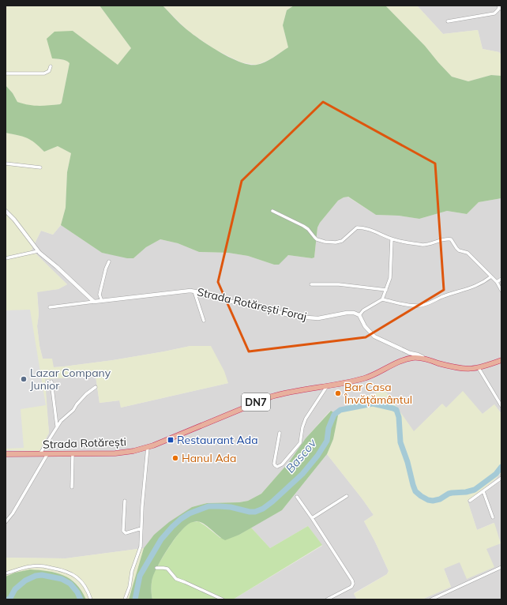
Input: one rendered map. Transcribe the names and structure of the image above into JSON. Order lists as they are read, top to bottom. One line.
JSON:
{"streets":{"highway":["DN7","Strada Rotărești"],"street":["Strada Rotărești Foraj"]},"crossings":[["DN7","Strada Rotărești"]],"water":["Bascov"],"places":{"other":["Lazar Company Junior","Bar Casa Învățământul","Hanul Ada"],"transit":["Restaurant Ada"]}}
